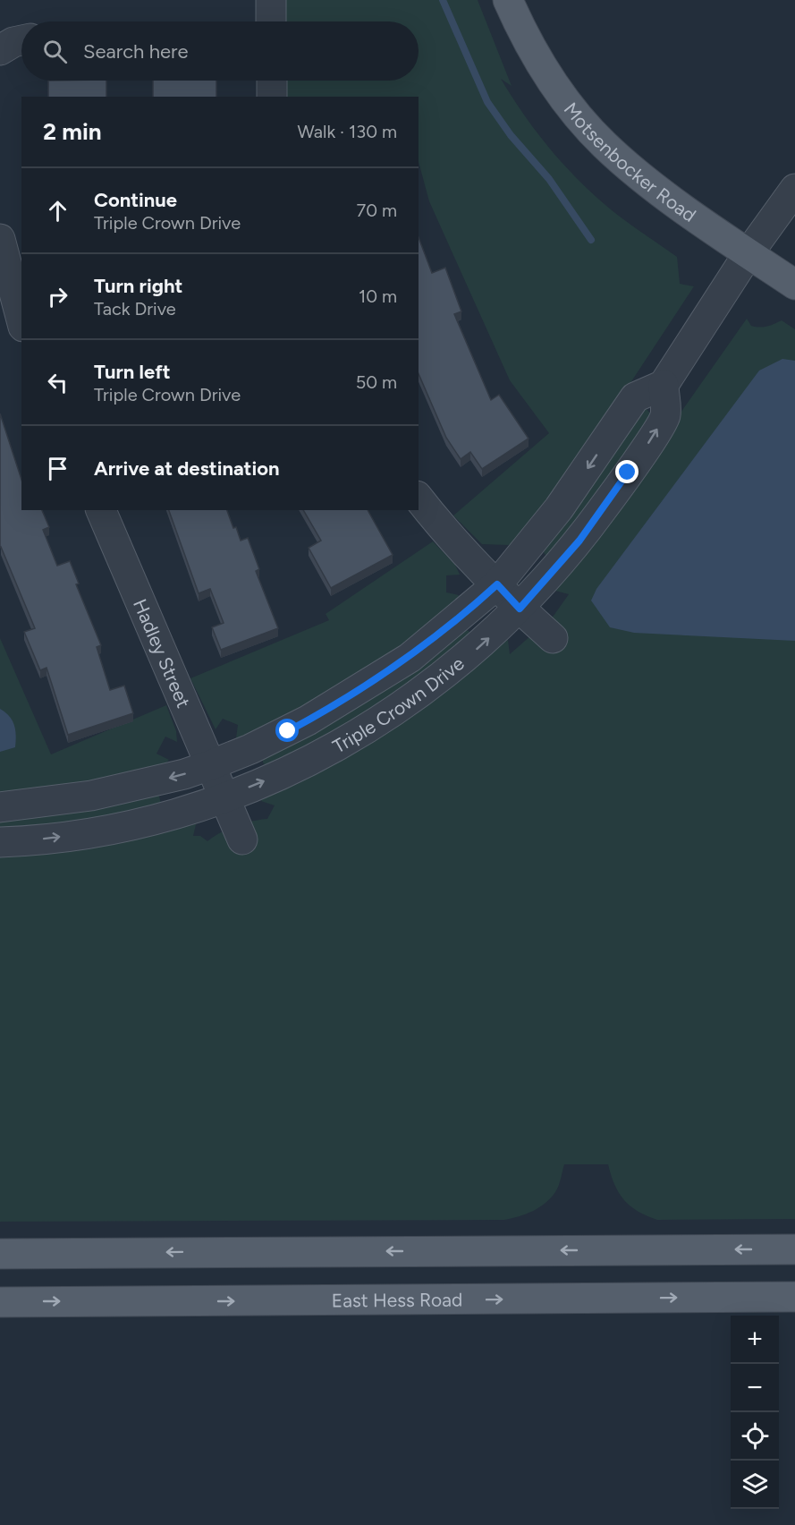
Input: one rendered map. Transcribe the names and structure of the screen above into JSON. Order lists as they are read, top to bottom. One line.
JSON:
{"streets":{"main road":["Motsenbocker Road","East Hess Road"],"street":["Hadley Street","Triple Crown Drive"]},"crossings":[["Hadley Street","Triple Crown Drive"]],"page":{"search":"Search here","heading":["2 min","Walk · 130 m"],"list":[["Continue","Triple Crown Drive","70 m"],["Turn right","Tack Drive","10 m"],["Turn left","Triple Crown Drive","50 m"],"Arrive at destination"],"map_buttons":["+","−"]}}
